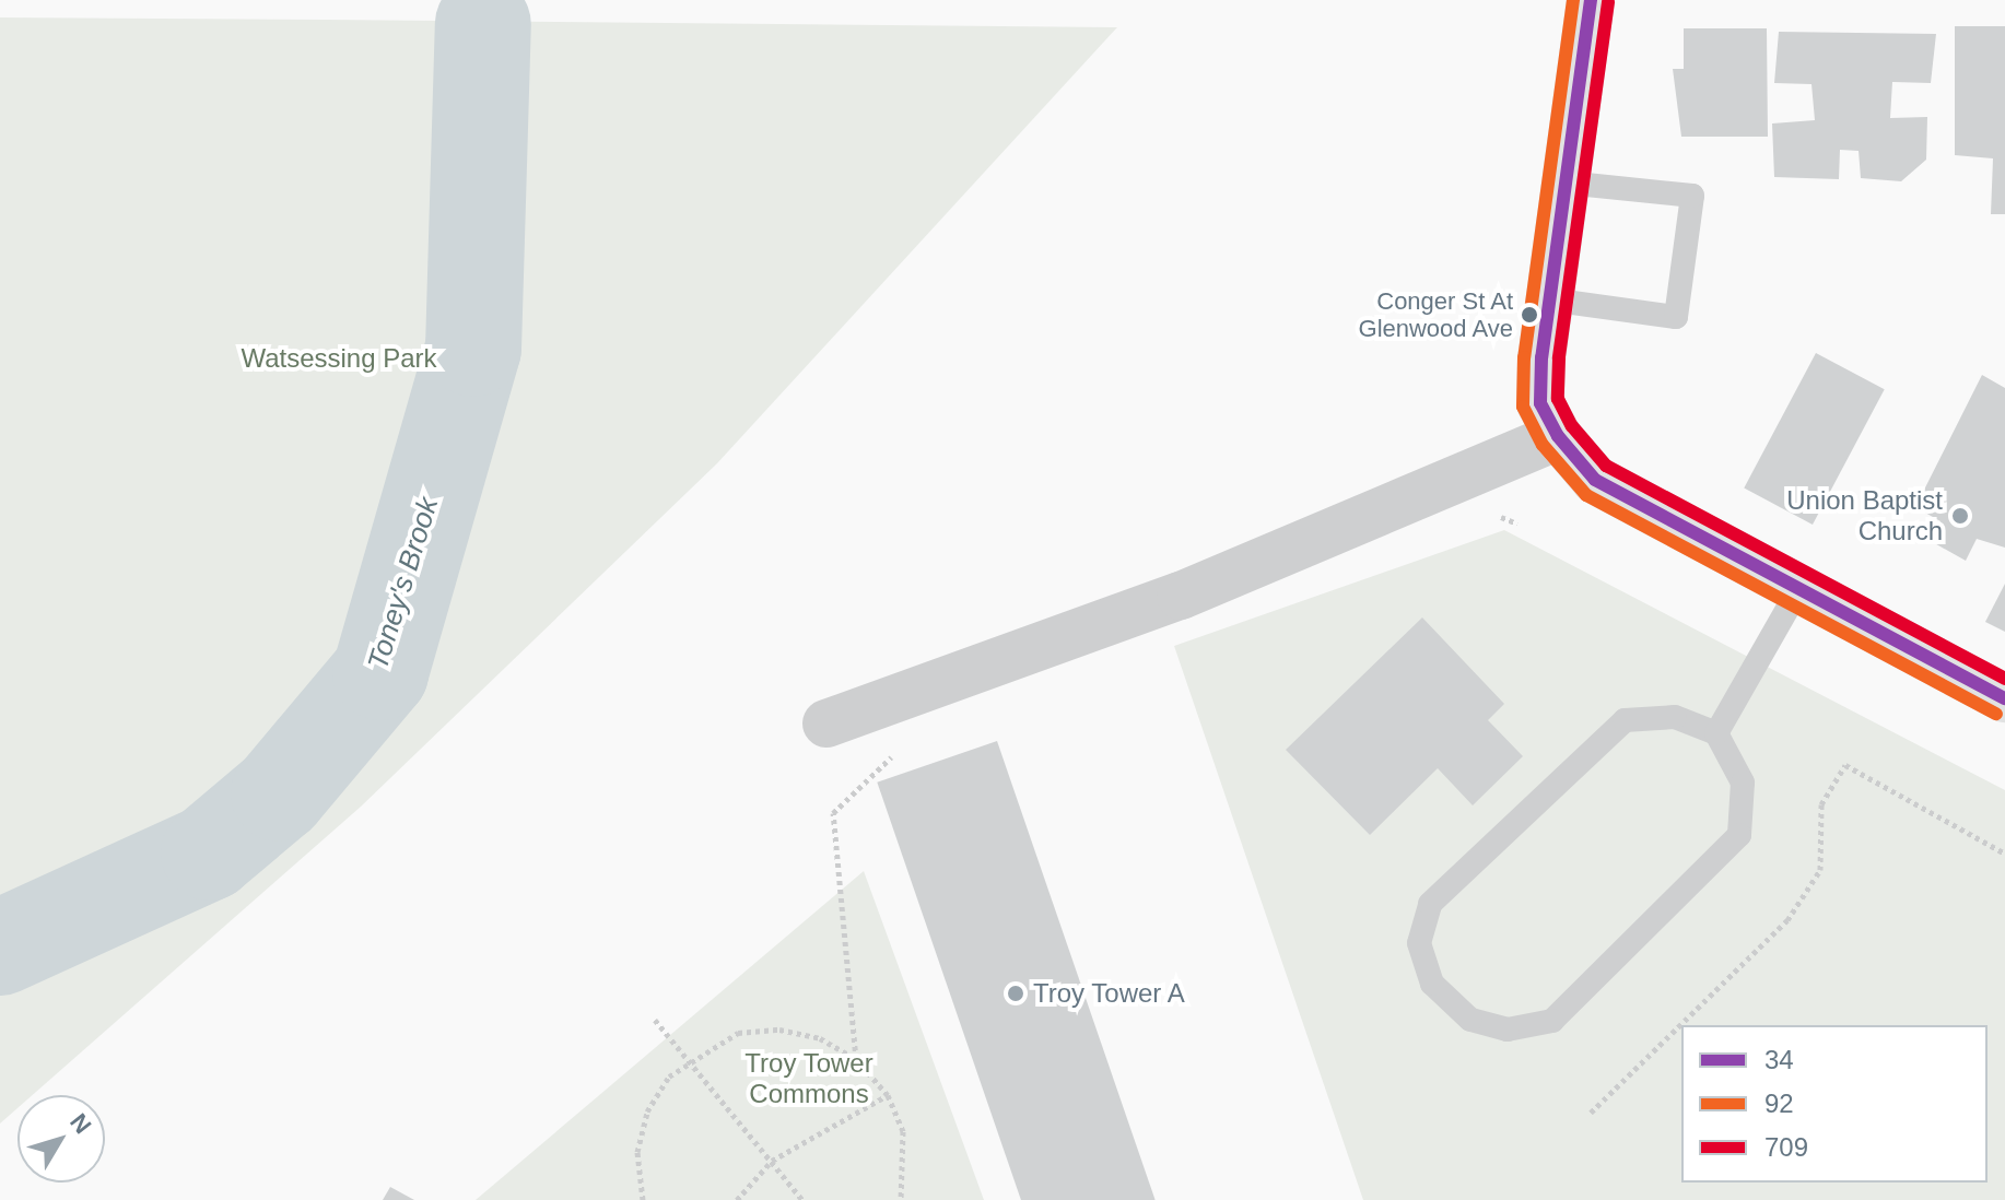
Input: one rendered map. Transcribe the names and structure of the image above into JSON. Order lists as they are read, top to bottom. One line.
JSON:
{"water":["Toney's Brook"],"parks":["Watsessing Park","Troy Tower Commons"],"places":["Conger St At Glenwood Ave","Union Baptist Church","Troy Tower A"],"lines":["transit line 34","transit line 92","transit line 709"],"legend":["34","92","709"],"north":"top right"}
